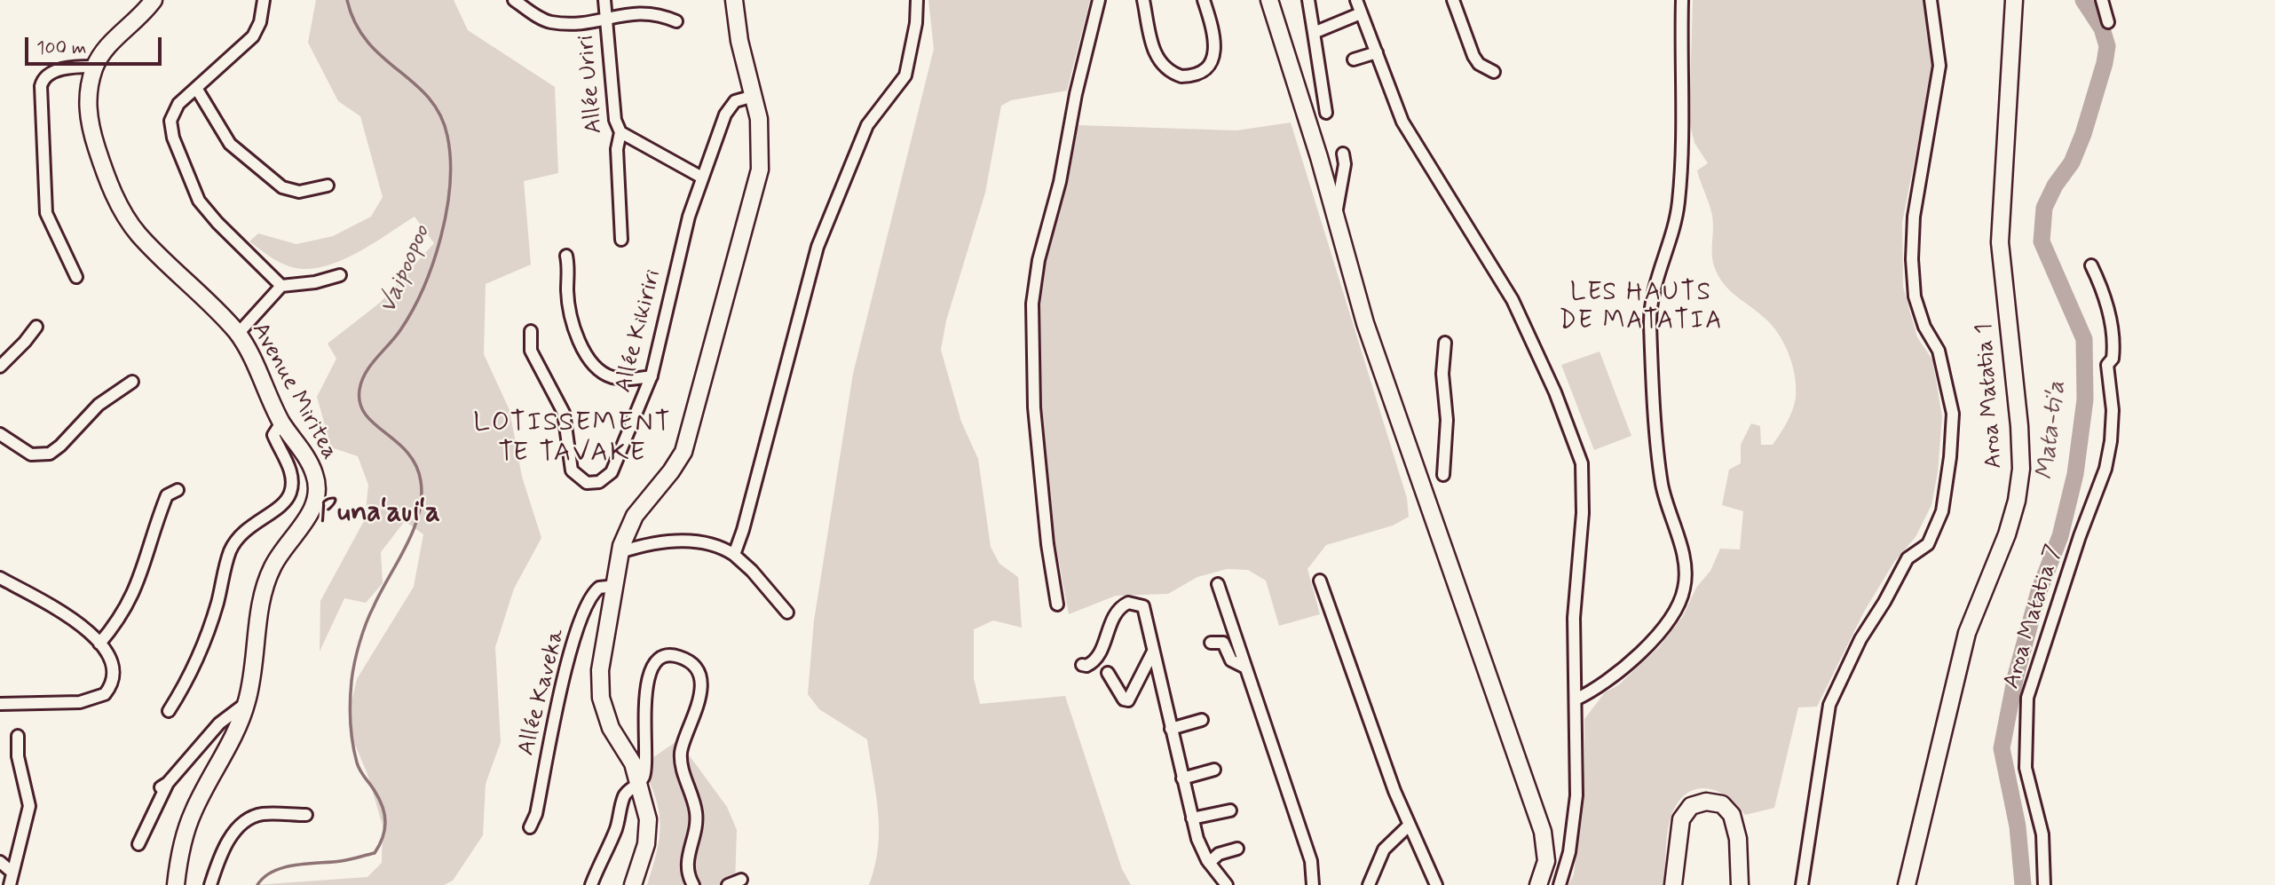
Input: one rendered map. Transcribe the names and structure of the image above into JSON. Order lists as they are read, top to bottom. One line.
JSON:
{"streets":{"main road":["Avenue Miritea","Aroa Matatia 1"],"street":["Allée Uriri","Allée Kikiriri","Aroa Matatia 7","Allée Kaveka"]},"districts":["LES HAUTS DE MATATIA","LOTISSEMENT TE TAVAKE","Punaʻauiʻa"],"water":["Vaipoopoo","Mata-ti'a"],"scale_bar":"100 m"}
